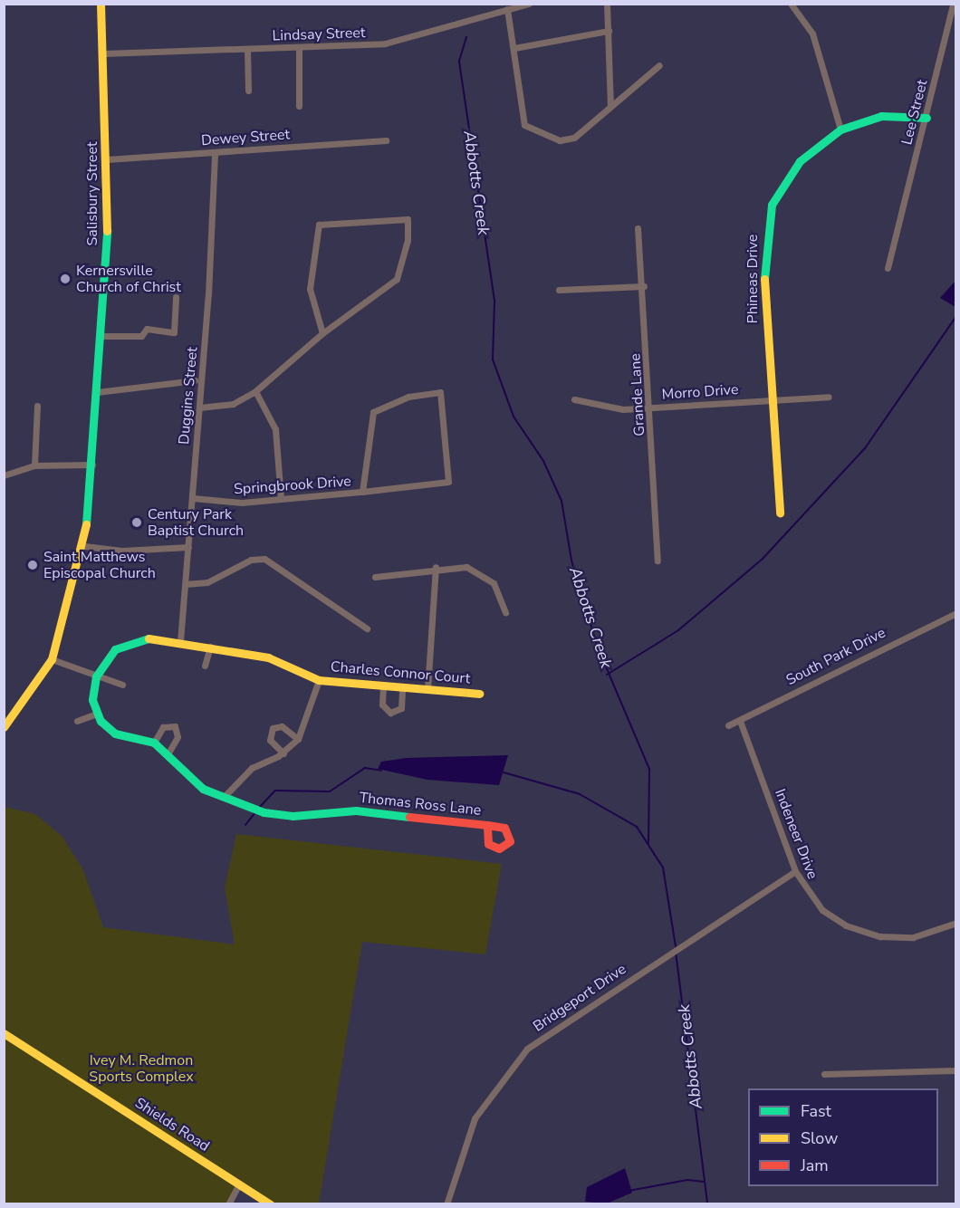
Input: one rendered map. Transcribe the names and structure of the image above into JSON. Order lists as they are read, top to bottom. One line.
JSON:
{"streets":{"street":["Lindsay Street","Lee Street","Dewey Street","Salisbury Street","Phineas Drive","Morro Drive","Grande Lane","Duggins Street","Springbrook Drive","South Park Drive","Charles Connor Court","Thomas Ross Lane","Indeneer Drive","Bridgeport Drive","Shields Road"]},"crossings":[["Lindsay Street","Salisbury Street"],["Lee Street","Phineas Drive"],["Dewey Street","Salisbury Street"],["Dewey Street","Duggins Street"],["Phineas Drive","Morro Drive"],["Morro Drive","Grande Lane"],["Duggins Street","Springbrook Drive"],["Duggins Street","Charles Connor Court"],["South Park Drive","Indeneer Drive"],["Indeneer Drive","Bridgeport Drive"]],"water":["Abbotts Creek"],"parks":["Ivey M. Redmon Sports Complex"],"places":["Kernersville Church of Christ","Century Park Baptist Church","Saint Matthews Episcopal Church"],"legend":["Fast","Slow","Jam"]}
